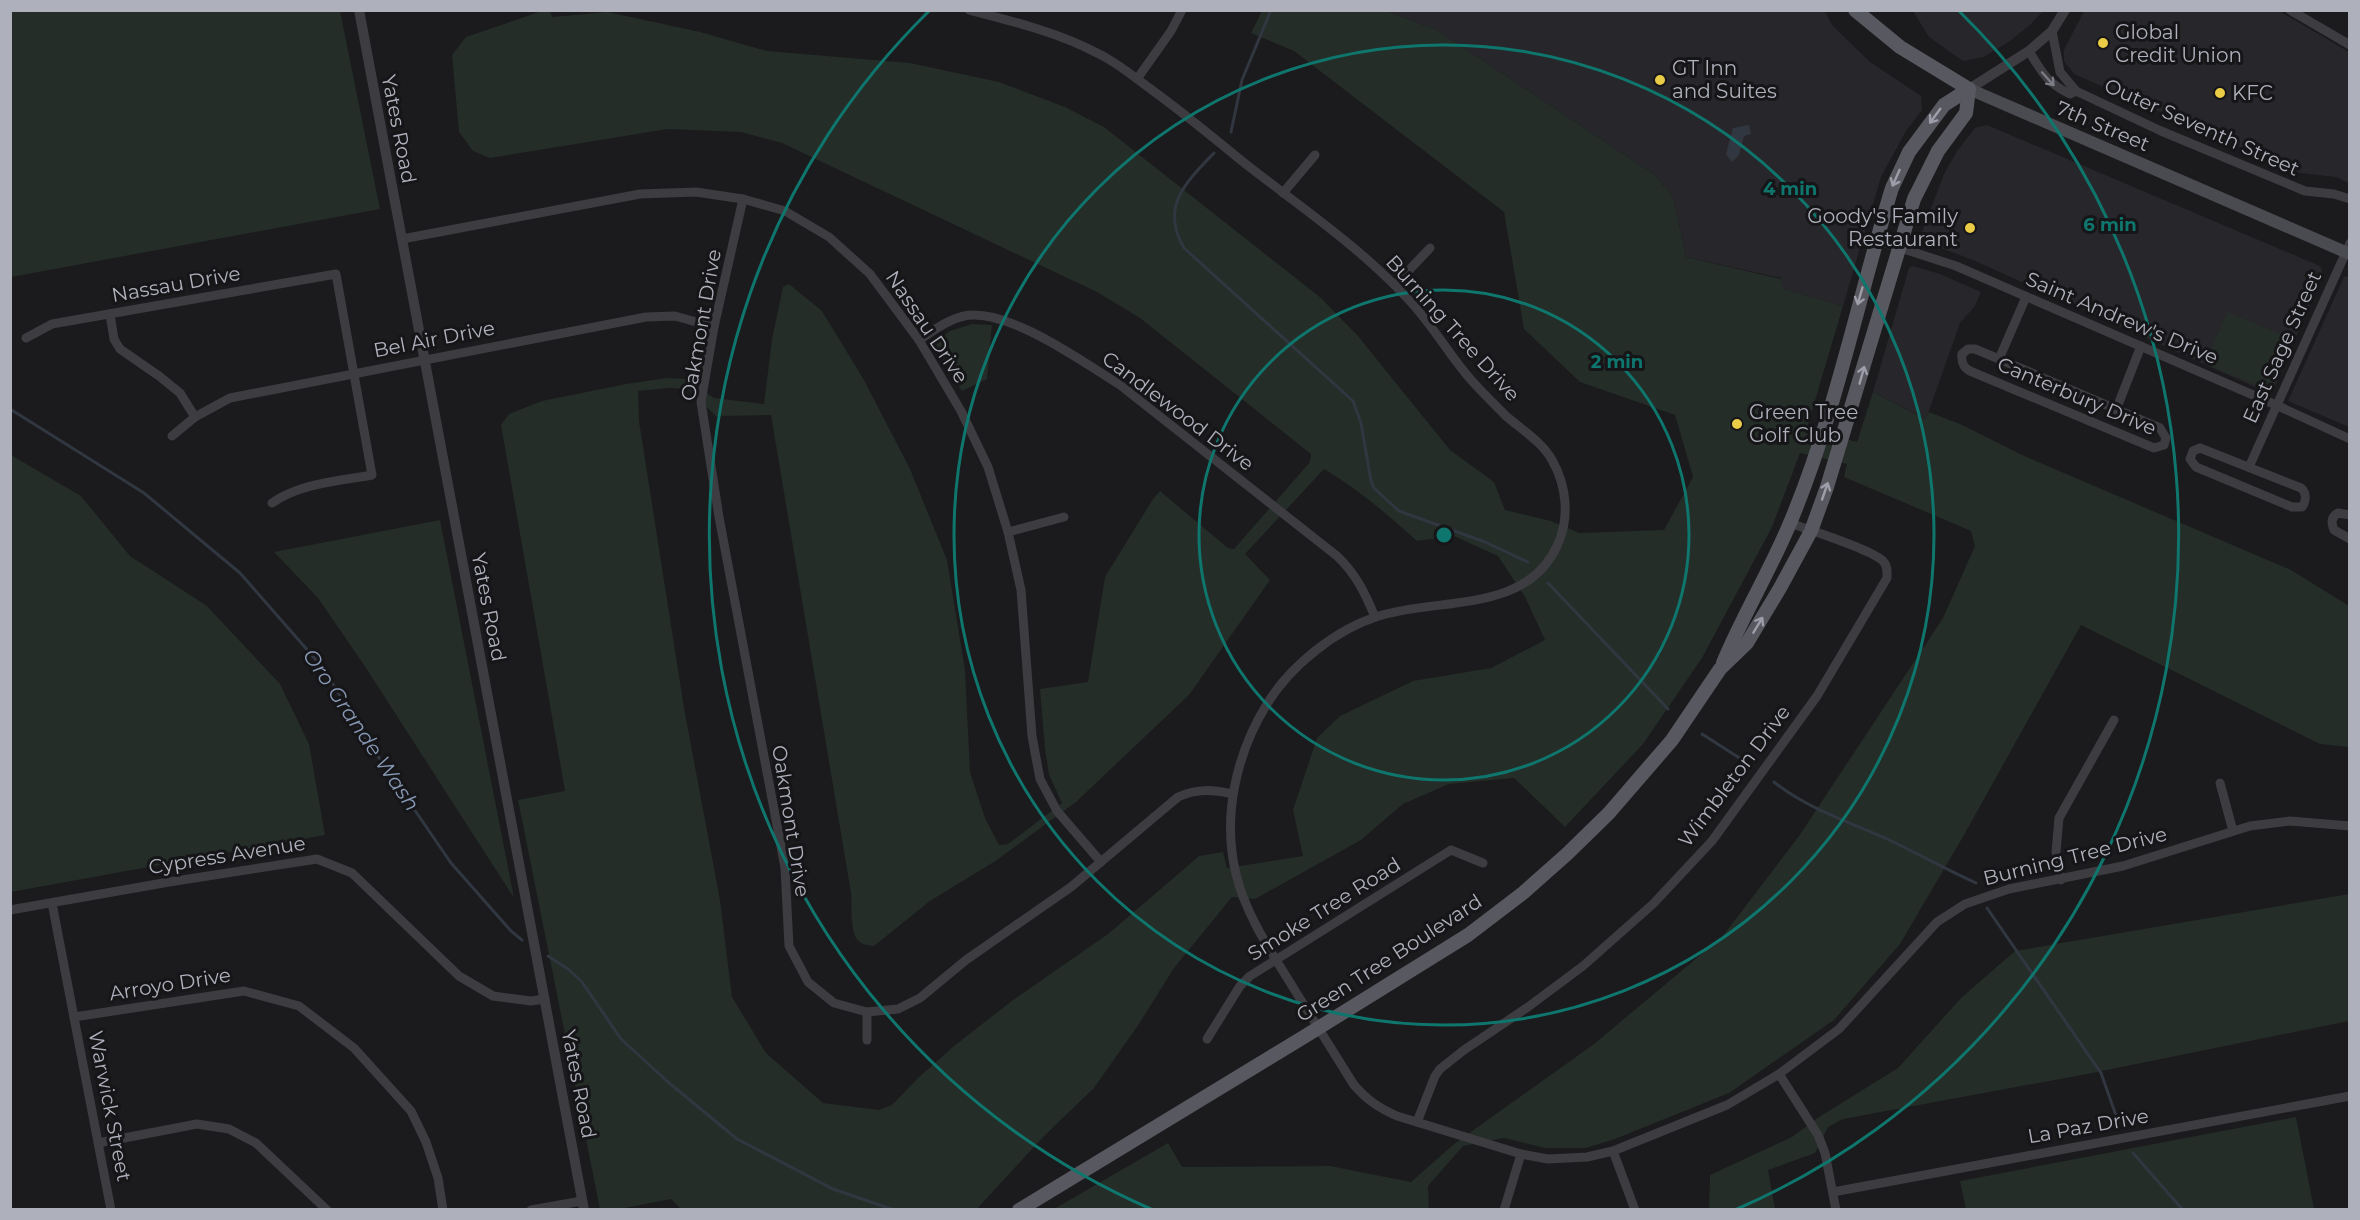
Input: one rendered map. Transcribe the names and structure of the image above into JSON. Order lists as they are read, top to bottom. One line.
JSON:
{"streets":{"main road":["7th Street","Green Tree Boulevard"],"street":["Outer Seventh Street","Yates Road","Nassau Drive","Saint Andrew's Drive","Oakmont Drive","Burning Tree Drive","Bel Air Drive","East Sage Street","Canterbury Drive","Candlewood Drive","Wimbleton Drive","Cypress Avenue","Smoke Tree Road","Arroyo Drive","Warwick Street","La Paz Drive"]},"crossings":[["7th Street","East Sage Street"],["7th Street","Green Tree Boulevard"],["Yates Road","Nassau Drive"],["Yates Road","Bel Air Drive"],["Yates Road","Cypress Avenue"],["Nassau Drive","Oakmont Drive"],["Nassau Drive","Bel Air Drive"],["Nassau Drive","Candlewood Drive"],["Saint Andrew's Drive","East Sage Street"],["Saint Andrew's Drive","Canterbury Drive"],["Saint Andrew's Drive","Green Tree Boulevard"],["Oakmont Drive","Burning Tree Drive"],["Oakmont Drive","Bel Air Drive"],["Burning Tree Drive","Candlewood Drive"],["Burning Tree Drive","Wimbleton Drive"],["Burning Tree Drive","Smoke Tree Road"],["Burning Tree Drive","Green Tree Boulevard"],["Wimbleton Drive","Green Tree Boulevard"],["Cypress Avenue","Warwick Street"],["Arroyo Drive","Warwick Street"]],"water":["Oro Grande Wash"],"places":["Global Credit Union","GT Inn and Suites","KFC","Goody's Family Restaurant","Green Tree Golf Club"],"rings":["4 min","6 min","2 min"]}
